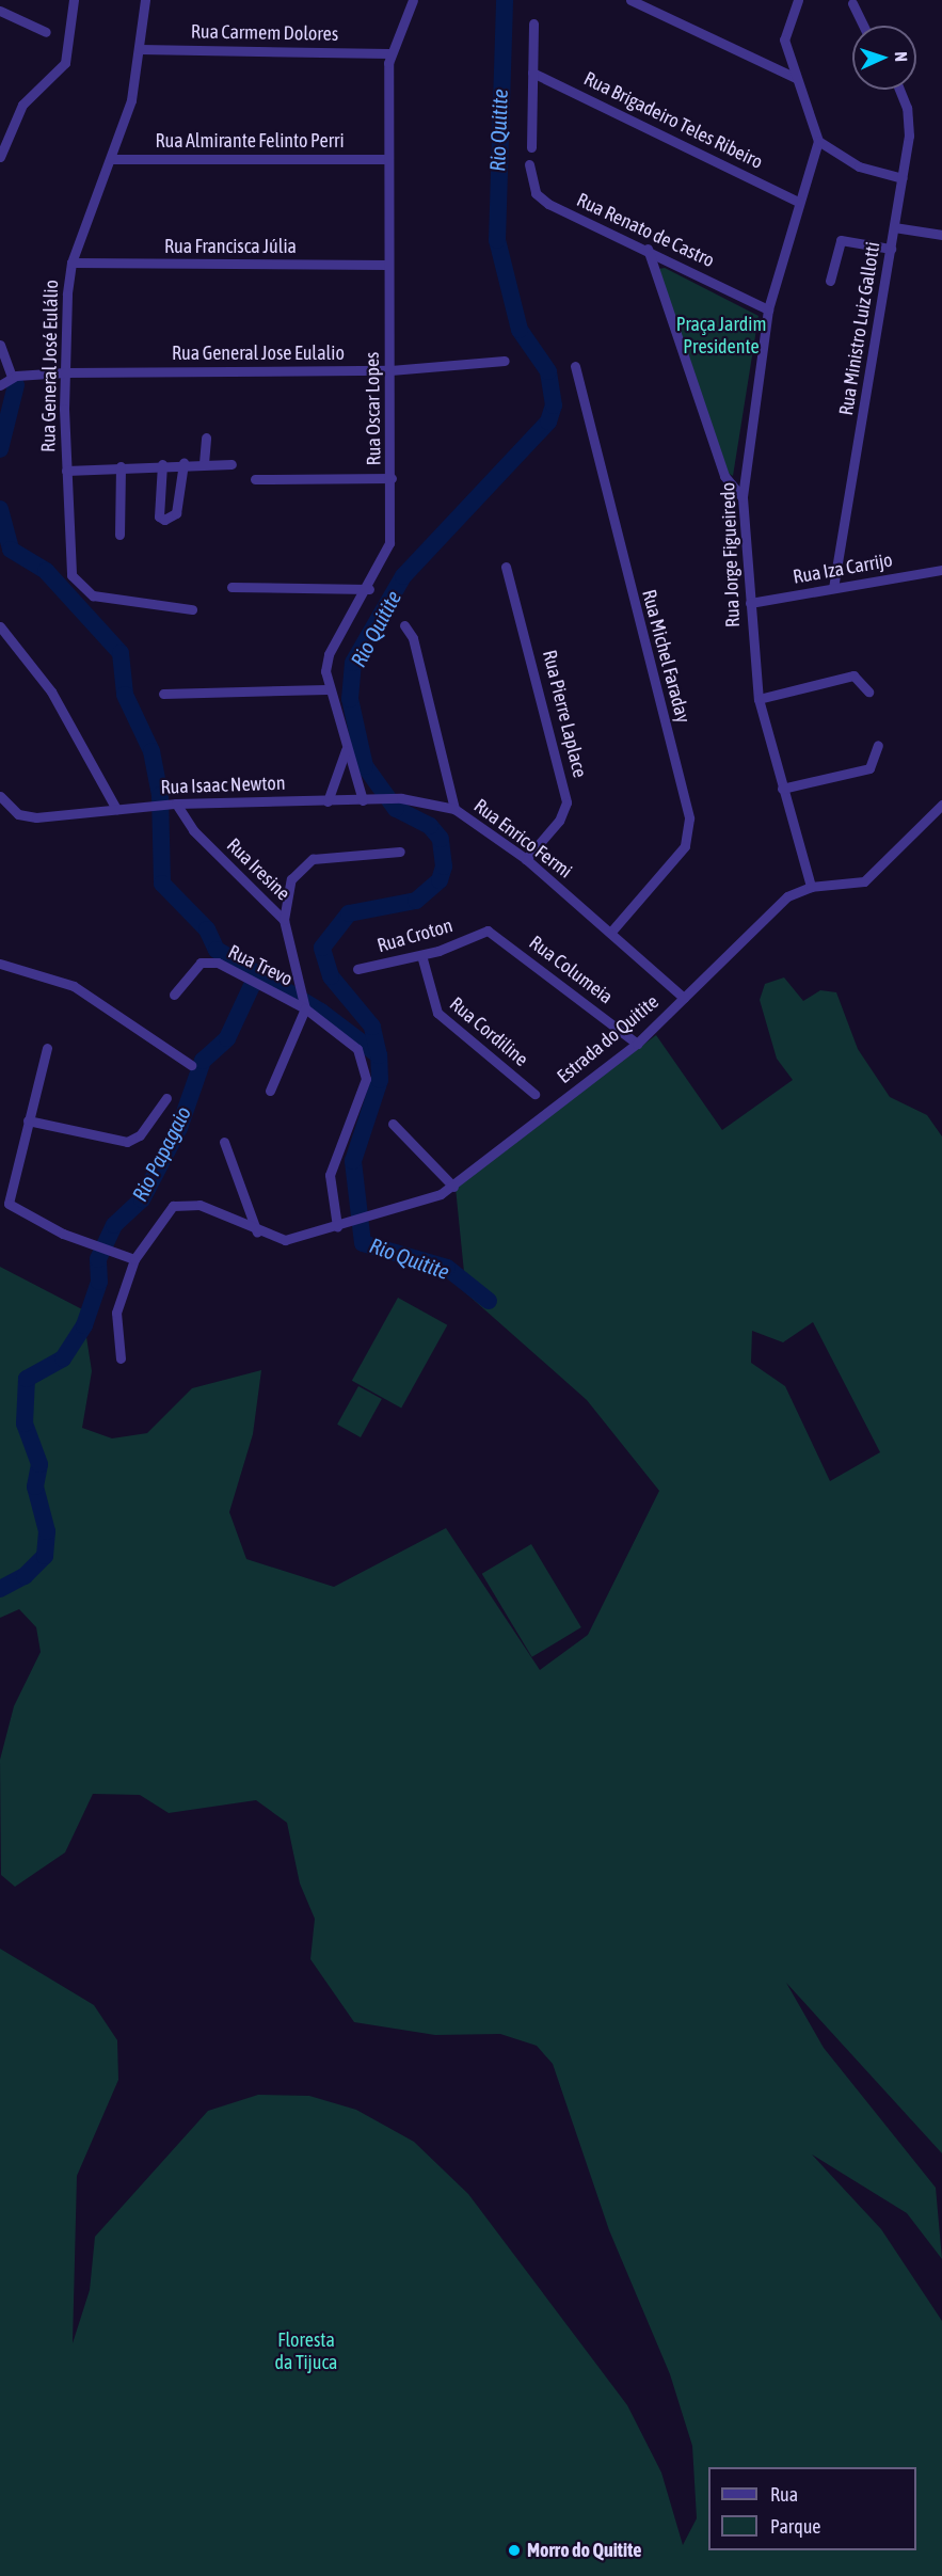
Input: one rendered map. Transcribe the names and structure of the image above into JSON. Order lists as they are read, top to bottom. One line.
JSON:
{"streets":{"street":["Rua Carmem Dolores","Rua Brigadeiro Teles Ribeiro","Rua Almirante Felinto Perri","Rua Renato de Castro","Rua Francisca Júlia","Rua Ministro Luiz Gallotti","Rua General Jose Eulalio","Rua General José Eulálio","Rua Oscar Lopes","Rua Jorge Figueiredo","Rua Iza Carrijo","Rua Michel Faraday","Rua Pierre Laplace","Rua Isaac Newton","Rua Enrico Fermi","Rua Iresine","Rua Croton","Rua Trevo","Rua Columeia","Rua Cordiline","Estrada do Quitite"]},"crossings":[["Rua Carmem Dolores","Rua General José Eulálio"],["Rua Carmem Dolores","Rua Oscar Lopes"],["Rua Brigadeiro Teles Ribeiro","Rua Jorge Figueiredo"],["Rua Almirante Felinto Perri","Rua General José Eulálio"],["Rua Almirante Felinto Perri","Rua Oscar Lopes"],["Rua Renato de Castro","Rua Jorge Figueiredo"],["Rua Francisca Júlia","Rua General José Eulálio"],["Rua Francisca Júlia","Rua Oscar Lopes"],["Rua Ministro Luiz Gallotti","Rua Iza Carrijo"],["Rua General Jose Eulalio","Rua General José Eulálio"],["Rua General Jose Eulalio","Rua Oscar Lopes"],["Rua Oscar Lopes","Rua Isaac Newton"],["Rua Jorge Figueiredo","Rua Iza Carrijo"],["Rua Jorge Figueiredo","Estrada do Quitite"],["Rua Michel Faraday","Rua Enrico Fermi"],["Rua Pierre Laplace","Rua Enrico Fermi"],["Rua Isaac Newton","Rua Enrico Fermi"],["Rua Isaac Newton","Rua Iresine"],["Rua Enrico Fermi","Estrada do Quitite"],["Rua Iresine","Rua Trevo"],["Rua Croton","Rua Columeia"],["Rua Croton","Rua Cordiline"],["Rua Trevo","Estrada do Quitite"],["Rua Columeia","Estrada do Quitite"]],"water":["Rio Quitite","Rio Papagaio"],"parks":["Praça Jardim Presidente","Floresta da Tijuca"],"places":["Morro do Quitite"],"legend":["Rua","Parque"],"north":"right"}
